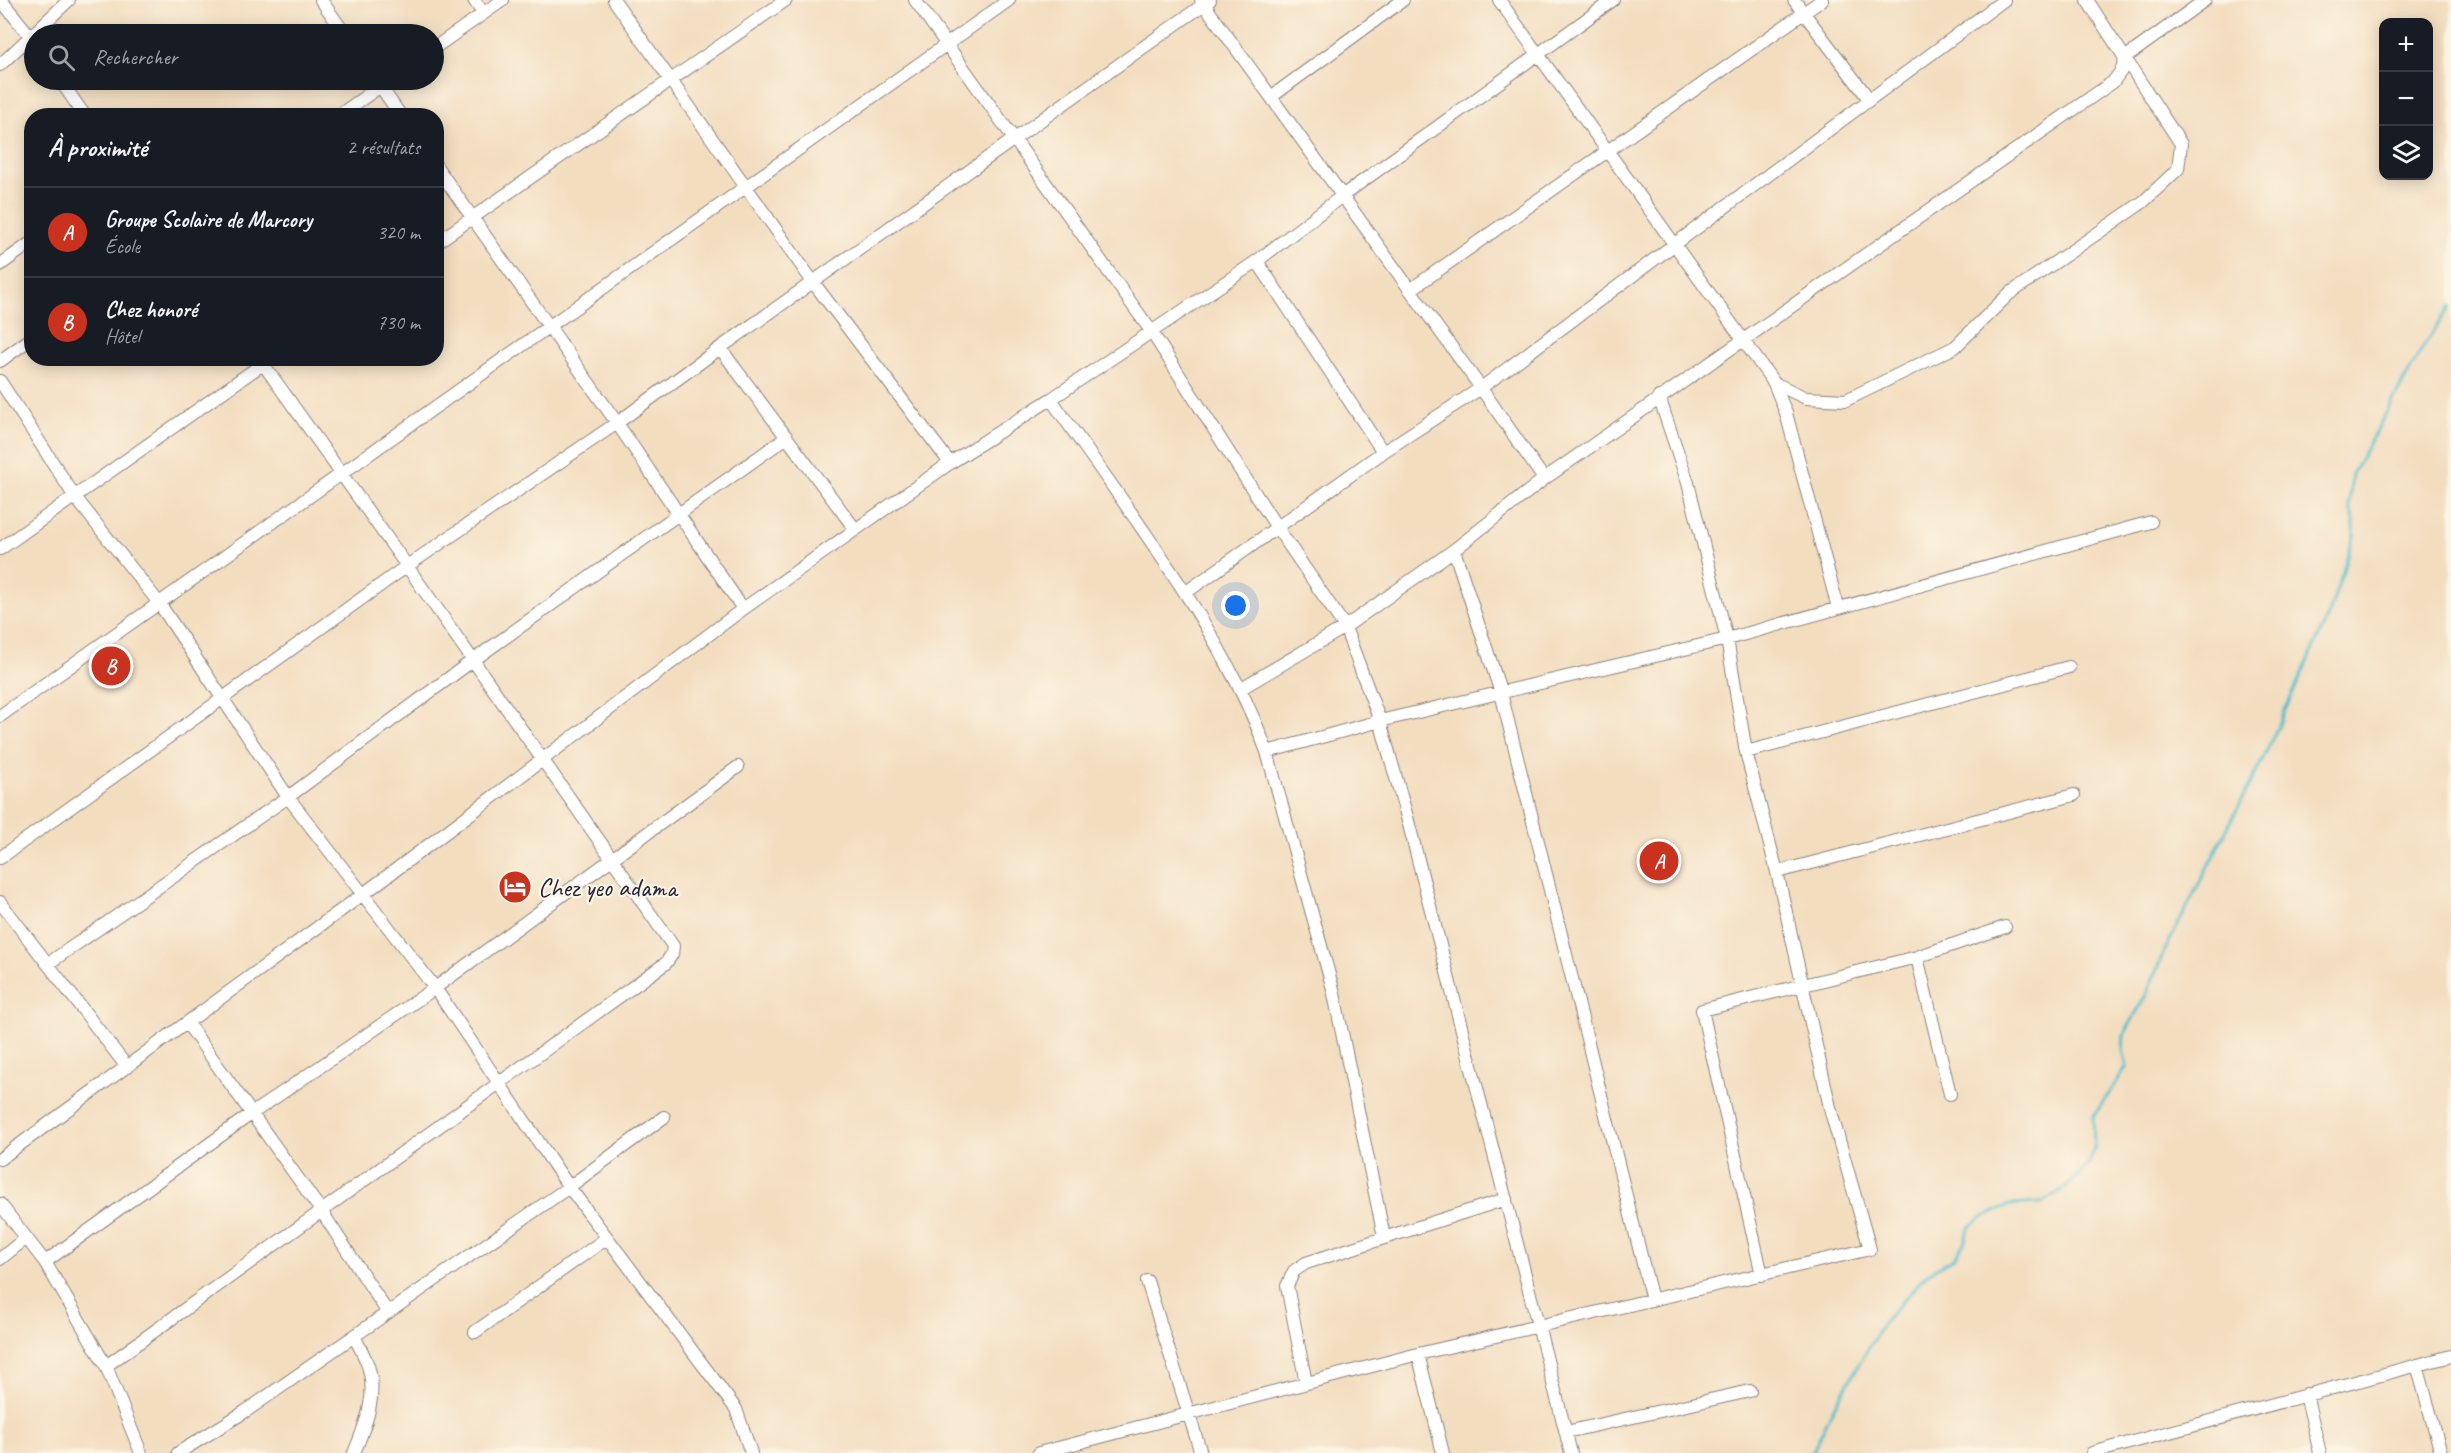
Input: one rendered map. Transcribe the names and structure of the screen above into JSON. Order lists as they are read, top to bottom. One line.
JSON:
{"places":{"hotel":["Chez yeo adama"]},"page":{"map_buttons":["+","−"],"search":"Rechercher","heading":["À proximité","2 résultats"],"list":[{"mark":"A","name":"Groupe Scolaire de Marcory","note":"École","value":"320 m"},{"mark":"B","name":"Chez honoré","note":"Hôtel","value":"730 m"}],"pins":["B","A"]}}
